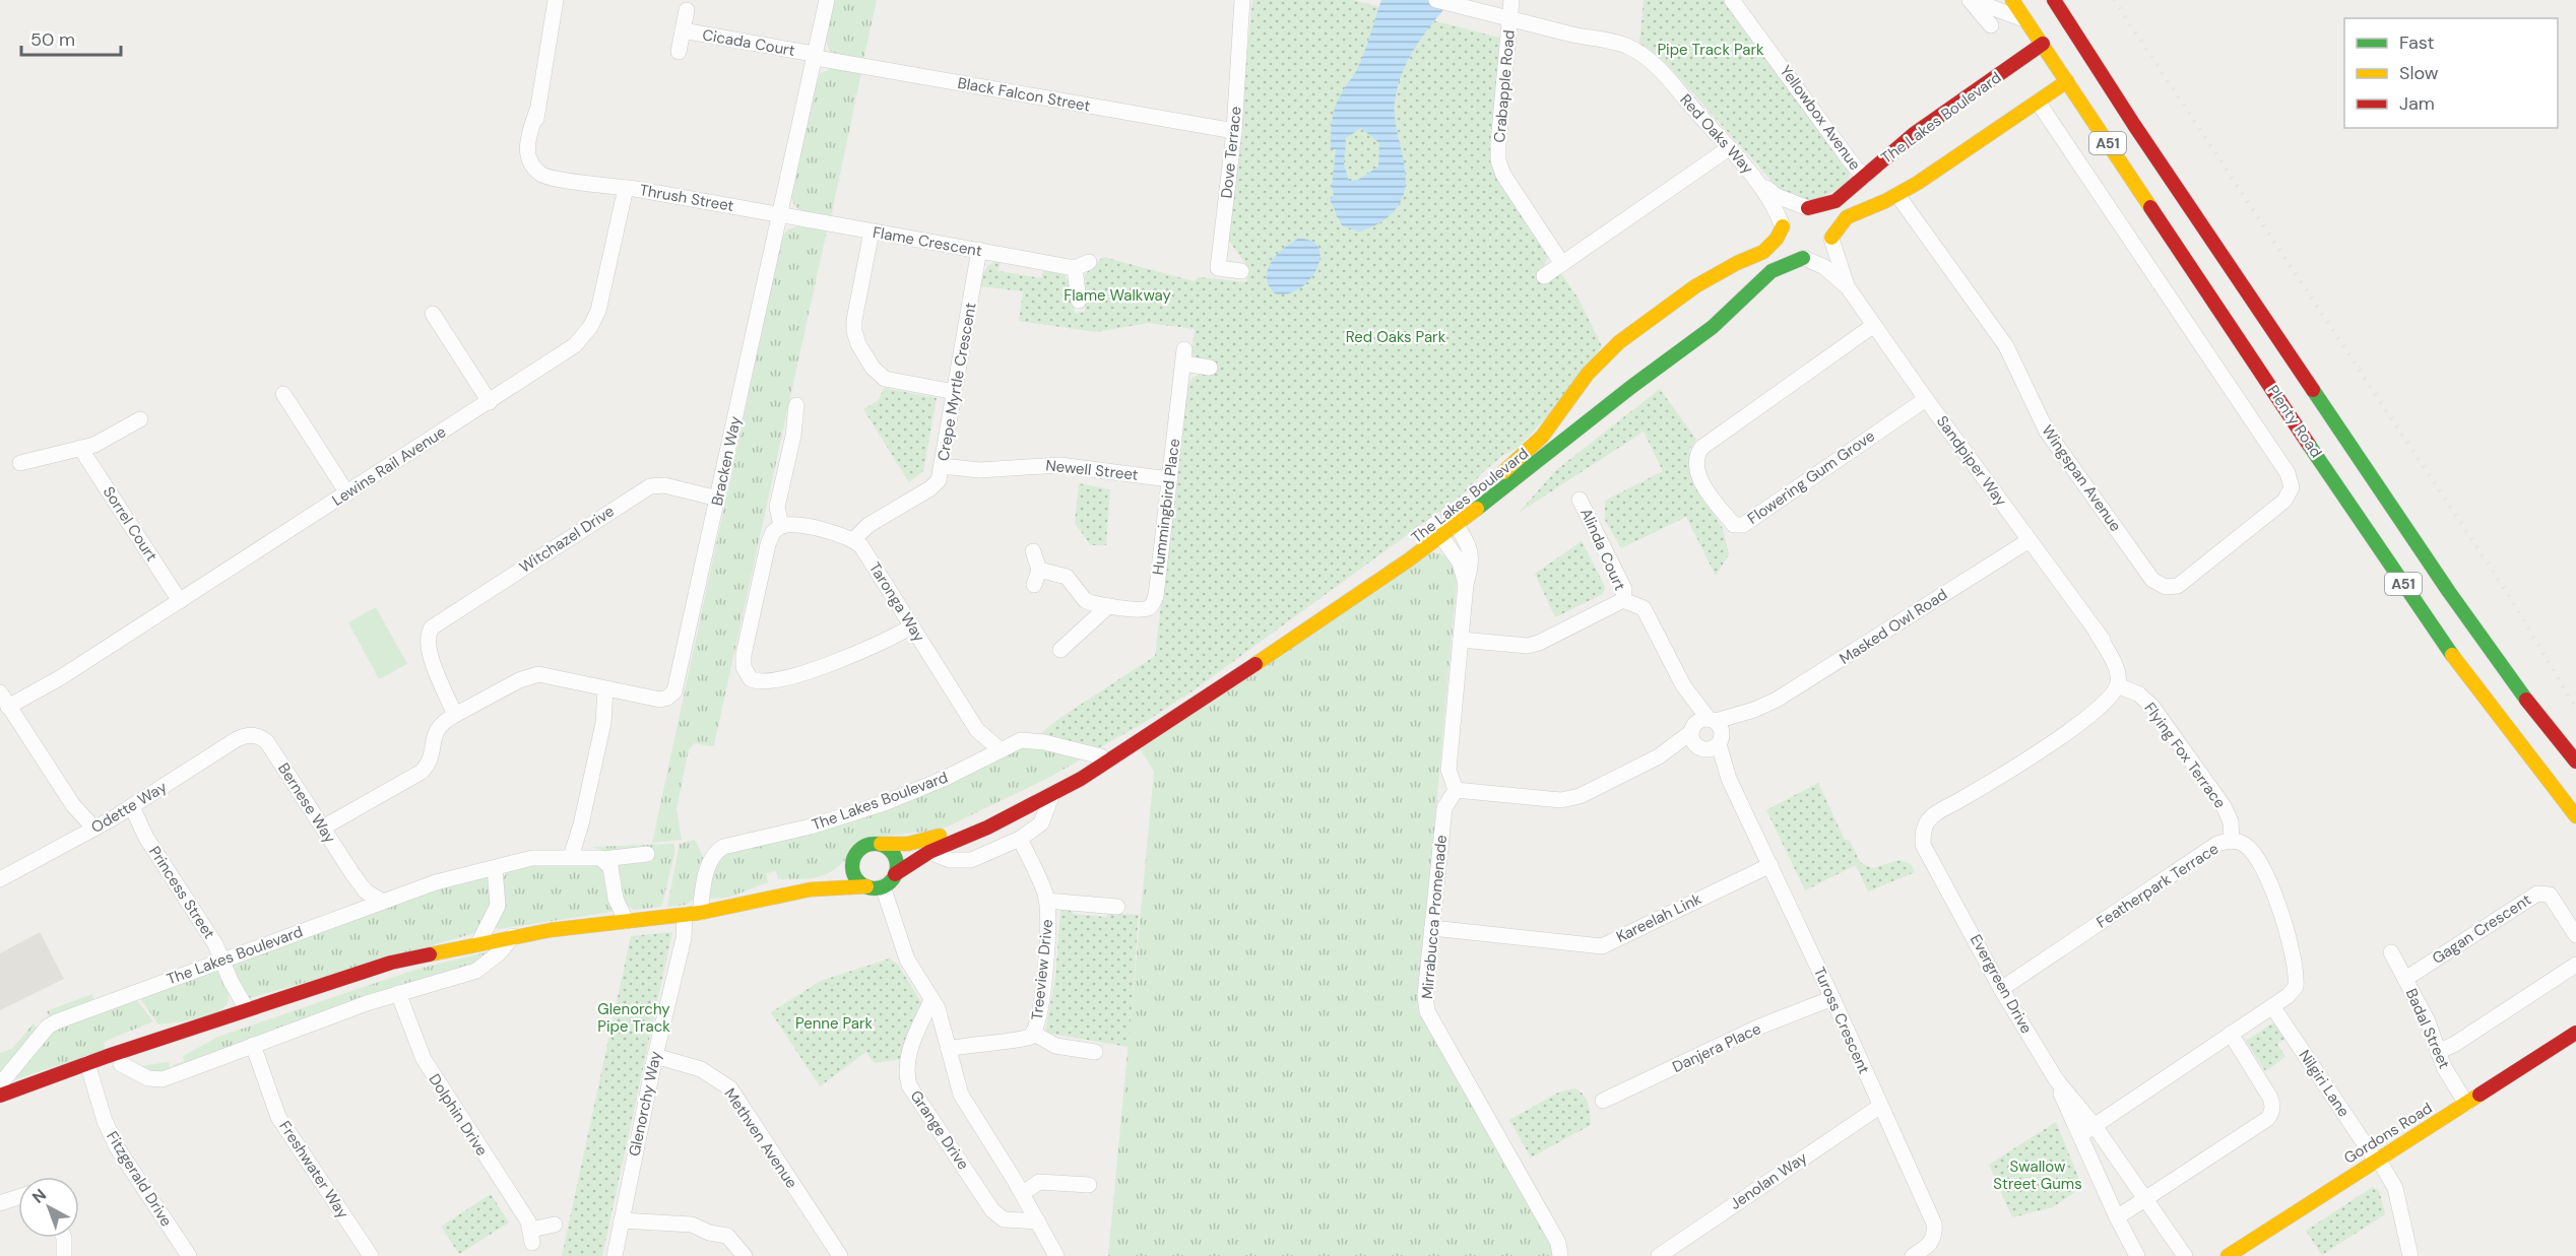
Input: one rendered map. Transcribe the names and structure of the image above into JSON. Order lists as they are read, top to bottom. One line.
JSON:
{"streets":{"main road":["The Lakes Boulevard","A51","Plenty Road","Gordons Road"],"street":["Cicada Court","Crabapple Road","Black Falcon Street","Yellowbox Avenue","Red Oaks Way","Dove Terrace","Thrush Street","Flame Crescent","Crepe Myrtle Crescent","Bracken Way","Sandpiper Way","Lewins Rail Avenue","Newell Street","Flowering Gum Grove","Wingspan Avenue","Hummingbird Place","Sorrel Court","Witchazel Drive","Alinda Court","Taronga Way","Masked Owl Road","Flying Fox Terrace","Bernese Way","Odette Way","Featherpark Terrace","Princess Street","Mirrabucca Promenade","Kareelah Link","Gagan Crescent","Treeview Drive","Evergreen Drive","Tuross Crescent","Badal Street","Danjera Place","Nilgiri Lane","Glenorchy Way","Dolphin Drive","Grange Drive","Methven Avenue","Freshwater Way","Fitzgerald Drive","Jenolan Way"]},"crossings":[["Cicada Court","Black Falcon Street"],["Cicada Court","Bracken Way"],["Crabapple Road","Red Oaks Way"],["Black Falcon Street","Dove Terrace"],["Black Falcon Street","Bracken Way"],["Yellowbox Avenue","The Lakes Boulevard"],["The Lakes Boulevard","Red Oaks Way"],["The Lakes Boulevard","Plenty Road"],["The Lakes Boulevard","Sandpiper Way"],["The Lakes Boulevard","Taronga Way"],["The Lakes Boulevard","Bernese Way"],["The Lakes Boulevard","Princess Street"],["The Lakes Boulevard","Glenorchy Way"],["Red Oaks Way","Sandpiper Way"],["Thrush Street","Flame Crescent"],["Thrush Street","Bracken Way"],["Thrush Street","Lewins Rail Avenue"],["Flame Crescent","Crepe Myrtle Crescent"],["Flame Crescent","Bracken Way"],["Crepe Myrtle Crescent","Newell Street"],["Crepe Myrtle Crescent","Taronga Way"],["Bracken Way","Witchazel Drive"],["Bracken Way","Bernese Way"],["Sandpiper Way","Flowering Gum Grove"],["Sandpiper Way","Masked Owl Road"],["Sandpiper Way","Flying Fox Terrace"],["Sandpiper Way","Evergreen Drive"],["Lewins Rail Avenue","Sorrel Court"],["Newell Street","Hummingbird Place"],["Flying Fox Terrace","Featherpark Terrace"],["Flying Fox Terrace","Evergreen Drive"],["Bernese Way","Odette Way"],["Odette Way","Princess Street"],["Featherpark Terrace","Evergreen Drive"],["Featherpark Terrace","Nilgiri Lane"],["Mirrabucca Promenade","Kareelah Link"],["Kareelah Link","Tuross Crescent"],["Gagan Crescent","Badal Street"],["Tuross Crescent","Danjera Place"],["Tuross Crescent","Jenolan Way"],["Badal Street","Gordons Road"],["Nilgiri Lane","Gordons Road"],["Glenorchy Way","Methven Avenue"]],"parks":["Pipe Track Park","Flame Walkway","Red Oaks Park","Glenorchy Pipe Track","Penne Park","Swallow Street Gums"],"legend":["Fast","Slow","Jam"],"scale_bar":"50 m","north":"top left"}
